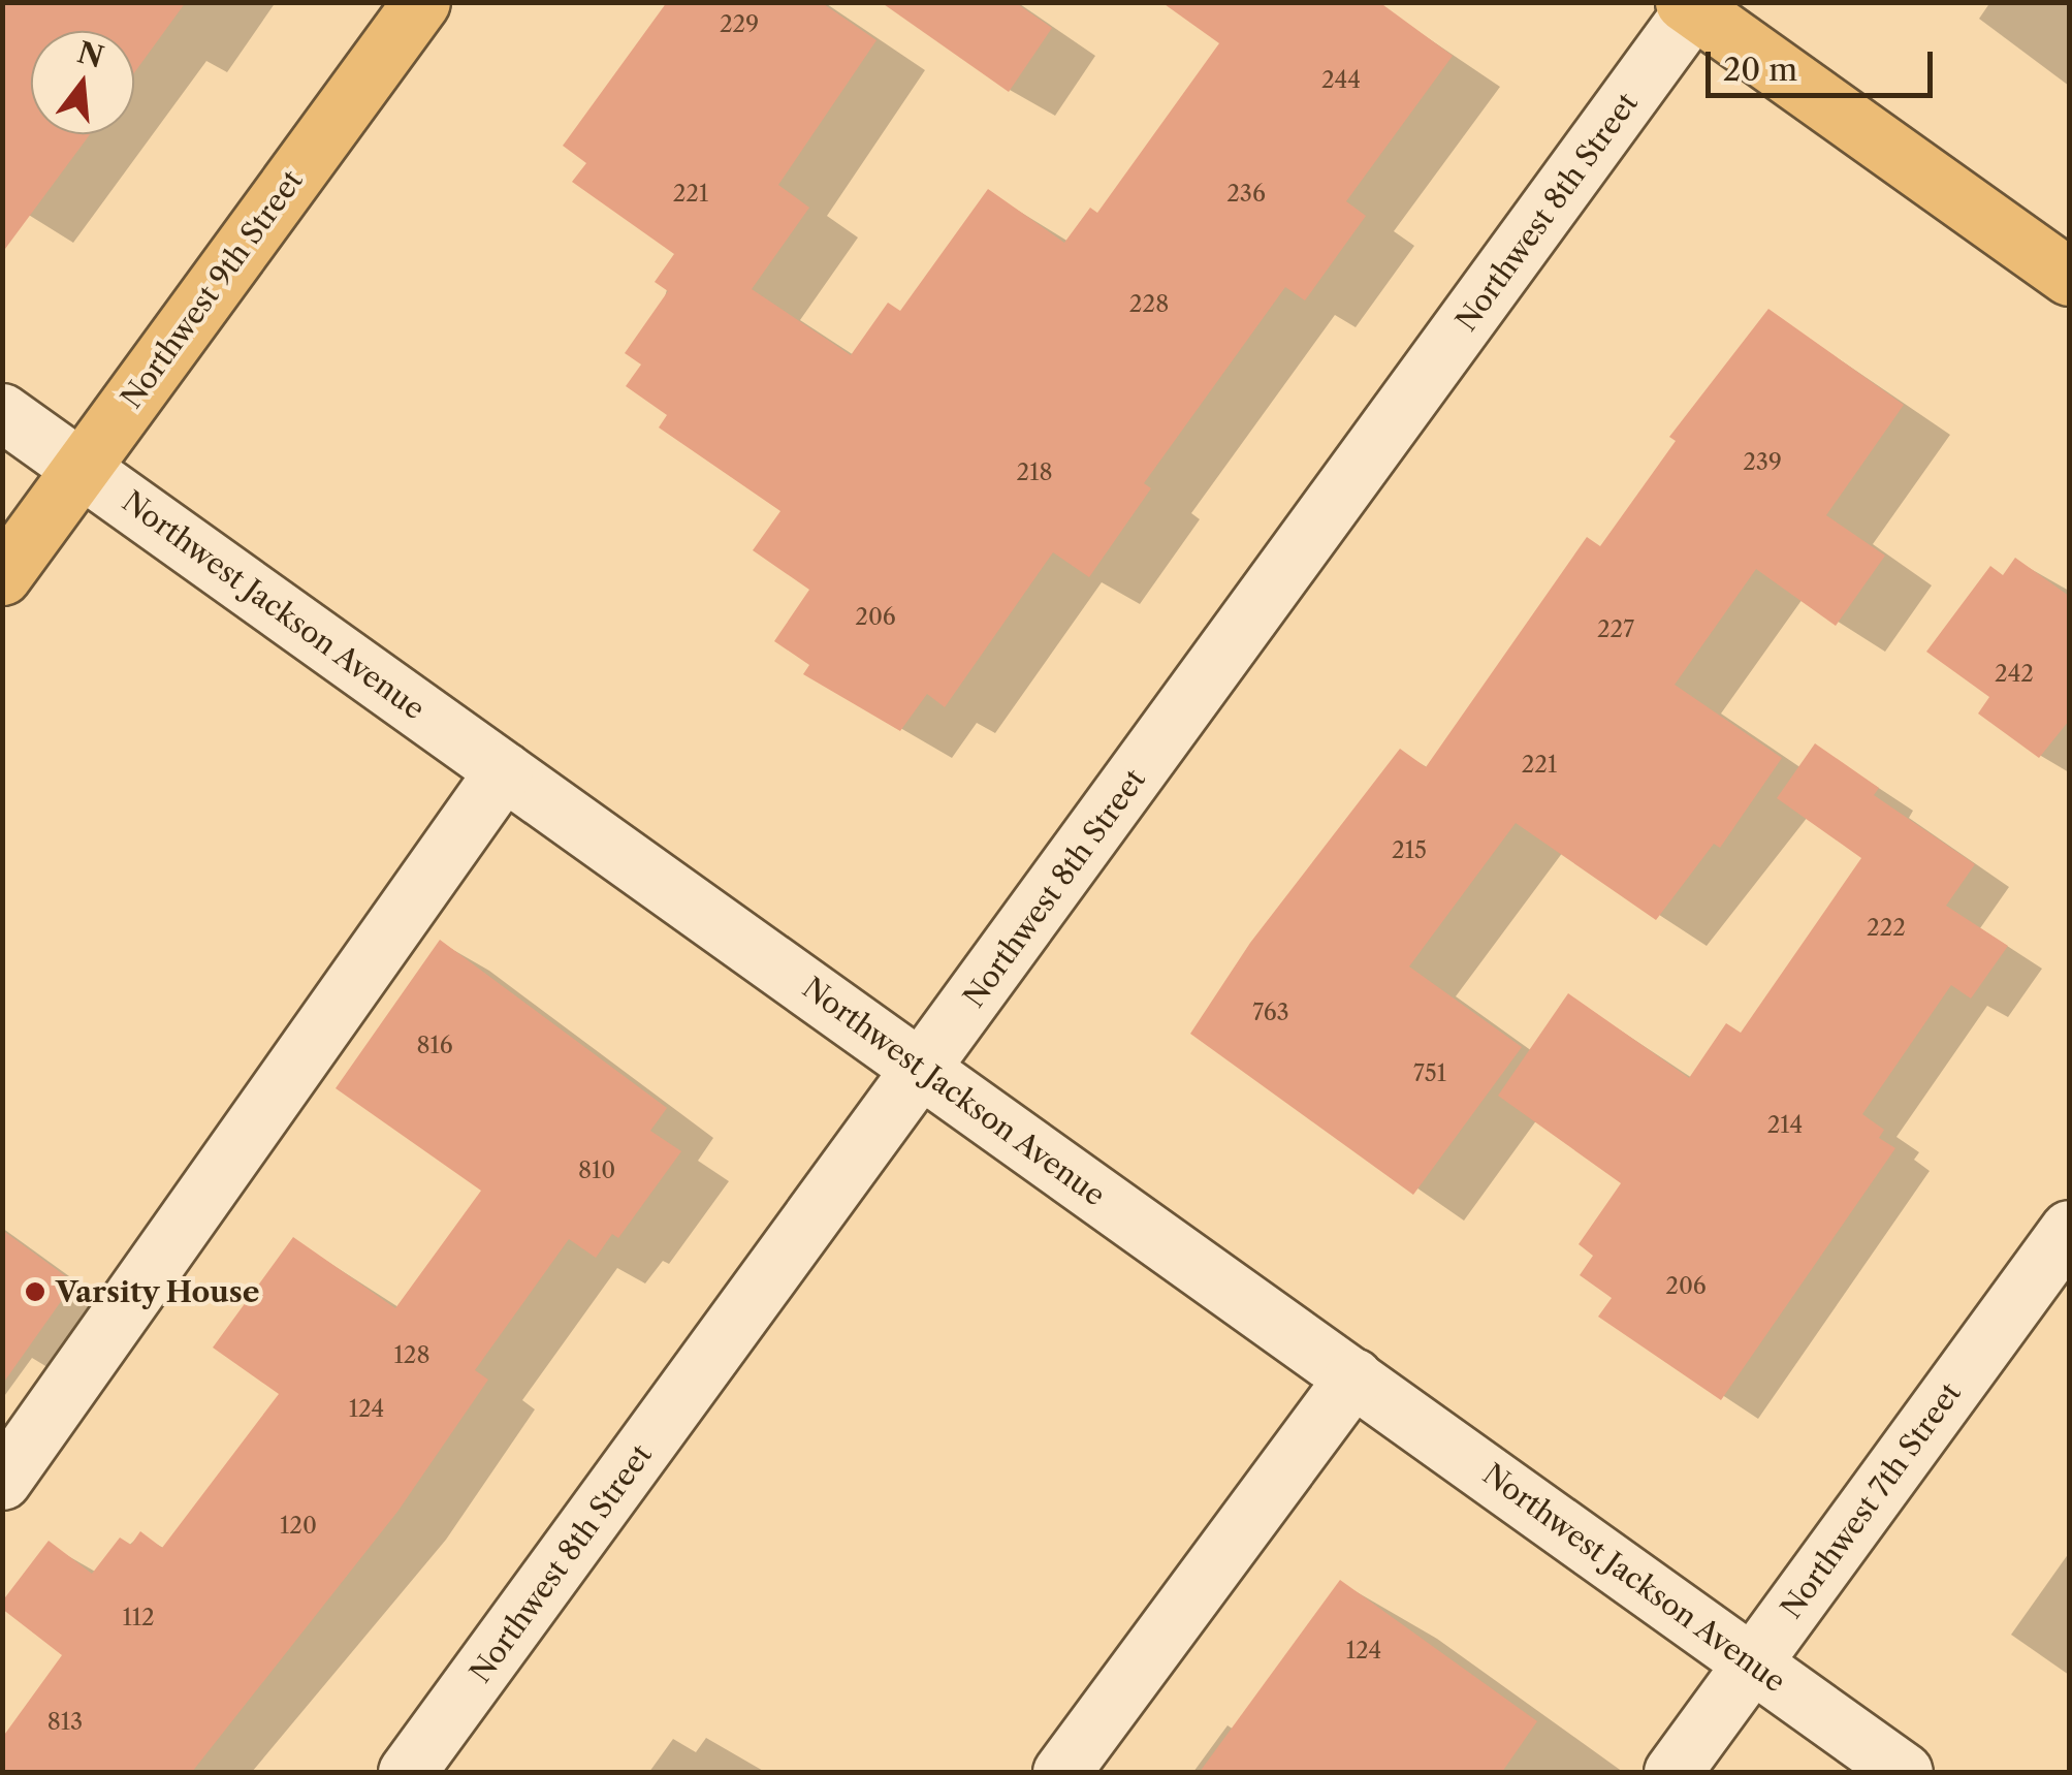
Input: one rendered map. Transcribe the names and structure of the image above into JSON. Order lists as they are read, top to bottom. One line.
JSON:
{"streets":{"main road":["Northwest 9th Street"],"street":["Northwest 8th Street","Northwest Jackson Avenue","Northwest 7th Street"]},"crossings":[["Northwest 8th Street","Northwest Jackson Avenue"],["Northwest 9th Street","Northwest Jackson Avenue"],["Northwest Jackson Avenue","Northwest 7th Street"]],"places":["Varsity House"],"house_numbers":["229","244","221","236","228","239","218","206","227","242","221","215","222","763","816","751","214","810","206","128","124","120","112","124","813"],"scale_bar":"20 m","north":"top"}
